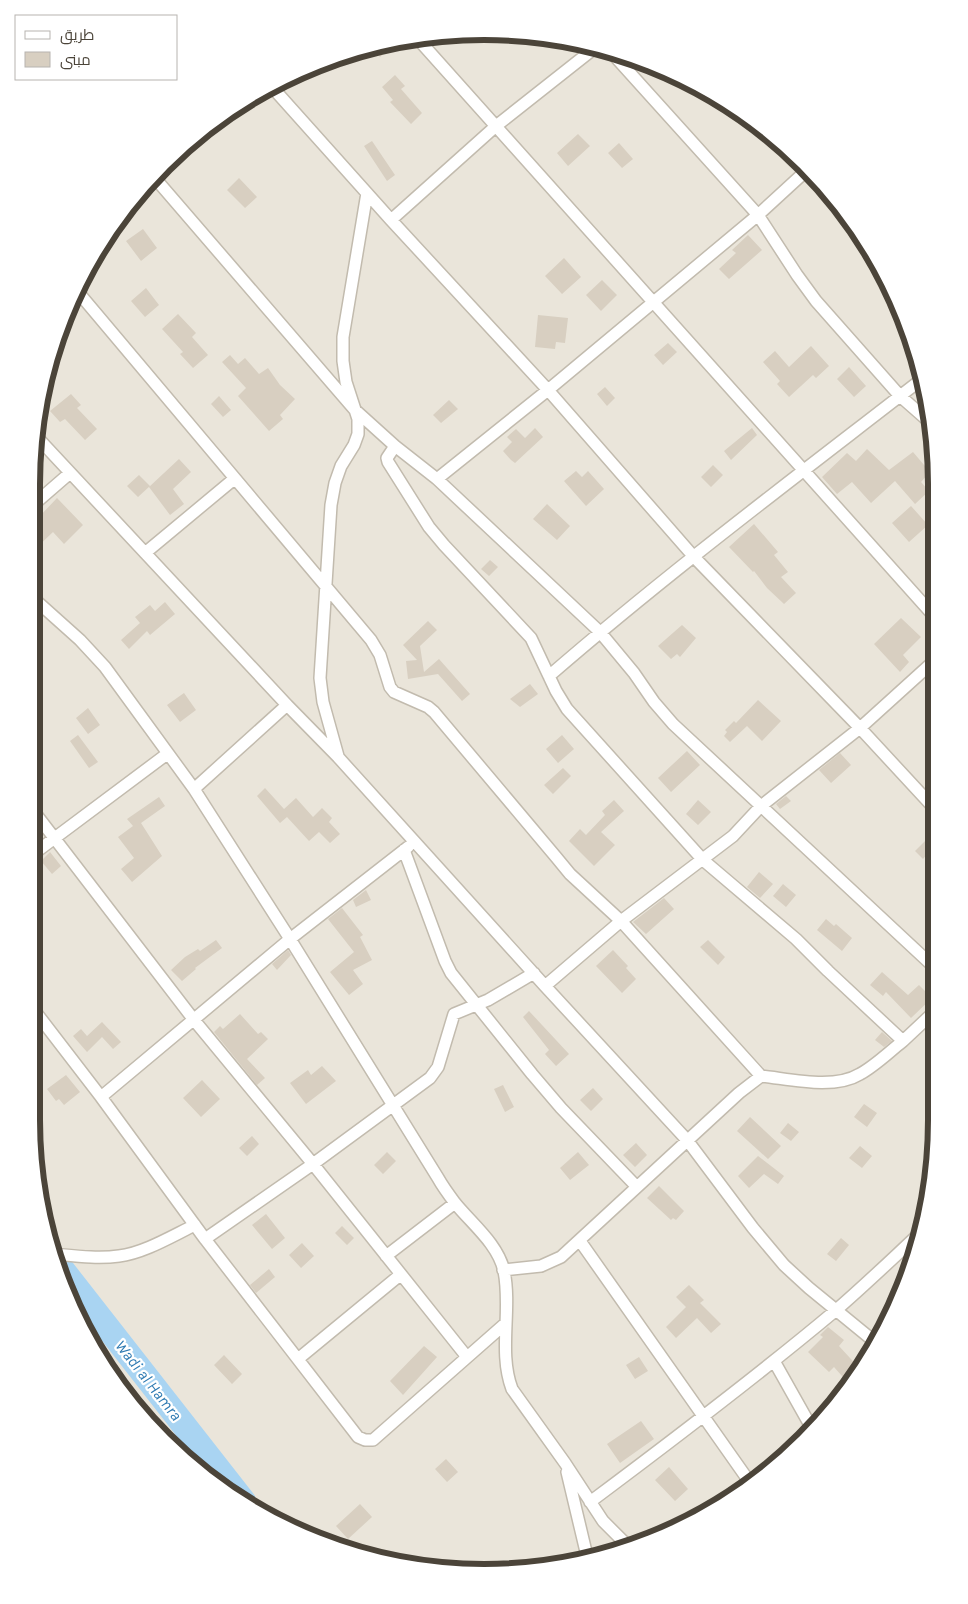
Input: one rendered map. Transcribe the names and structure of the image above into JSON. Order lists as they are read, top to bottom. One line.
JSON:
{"water":["Wadi al Hamra"],"legend":["طريق","مبنى"]}
